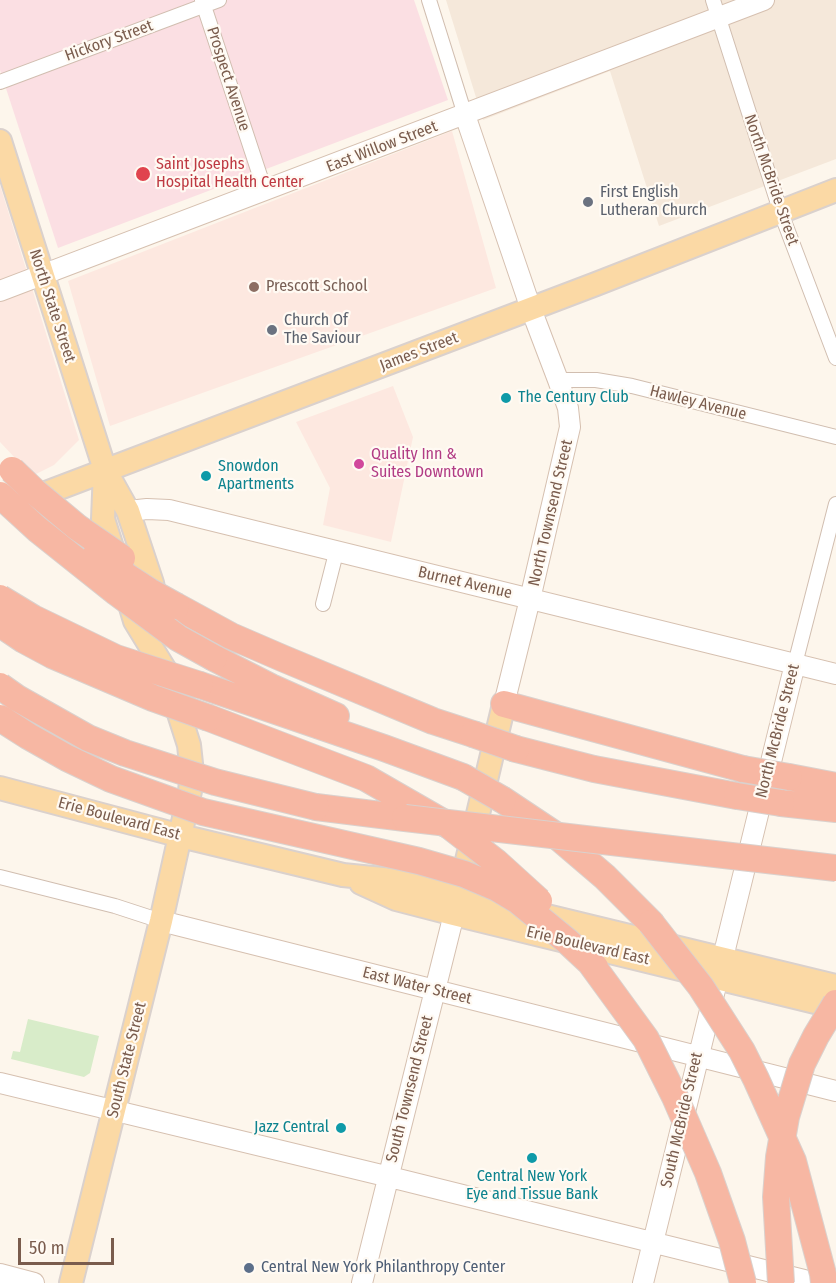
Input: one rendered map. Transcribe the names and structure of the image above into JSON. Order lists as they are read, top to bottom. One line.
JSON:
{"streets":{"main road":["North State Street","James Street","North Townsend Street","Erie Boulevard East","South State Street"],"street":["Hickory Street","Prospect Avenue","East Willow Street","North McBride Street","Hawley Avenue","Burnet Avenue","East Water Street","South Townsend Street","South McBride Street"]},"crossings":[["Hickory Street","Prospect Avenue"],["Prospect Avenue","East Willow Street"],["East Willow Street","North McBride Street"],["East Willow Street","North State Street"],["East Willow Street","North Townsend Street"],["North McBride Street","James Street"],["North McBride Street","Burnet Avenue"],["North McBride Street","Erie Boulevard East"],["North McBride Street","South McBride Street"],["North State Street","James Street"],["North State Street","Burnet Avenue"],["North State Street","Erie Boulevard East"],["North State Street","South State Street"],["James Street","North Townsend Street"],["Hawley Avenue","North Townsend Street"],["North Townsend Street","Burnet Avenue"],["North Townsend Street","Erie Boulevard East"],["North Townsend Street","South Townsend Street"],["Erie Boulevard East","South State Street"],["Erie Boulevard East","South Townsend Street"],["Erie Boulevard East","South McBride Street"],["East Water Street","South State Street"],["East Water Street","South Townsend Street"],["East Water Street","South McBride Street"]],"places":["Saint Josephs Hospital Health Center","First English Lutheran Church","Prescott School","Church Of The Saviour","The Century Club","Quality Inn & Suites Downtown","Snowdon Apartments","Jazz Central","Central New York Eye and Tissue Bank","Central New York Philanthropy Center"],"scale_bar":"50 m"}
